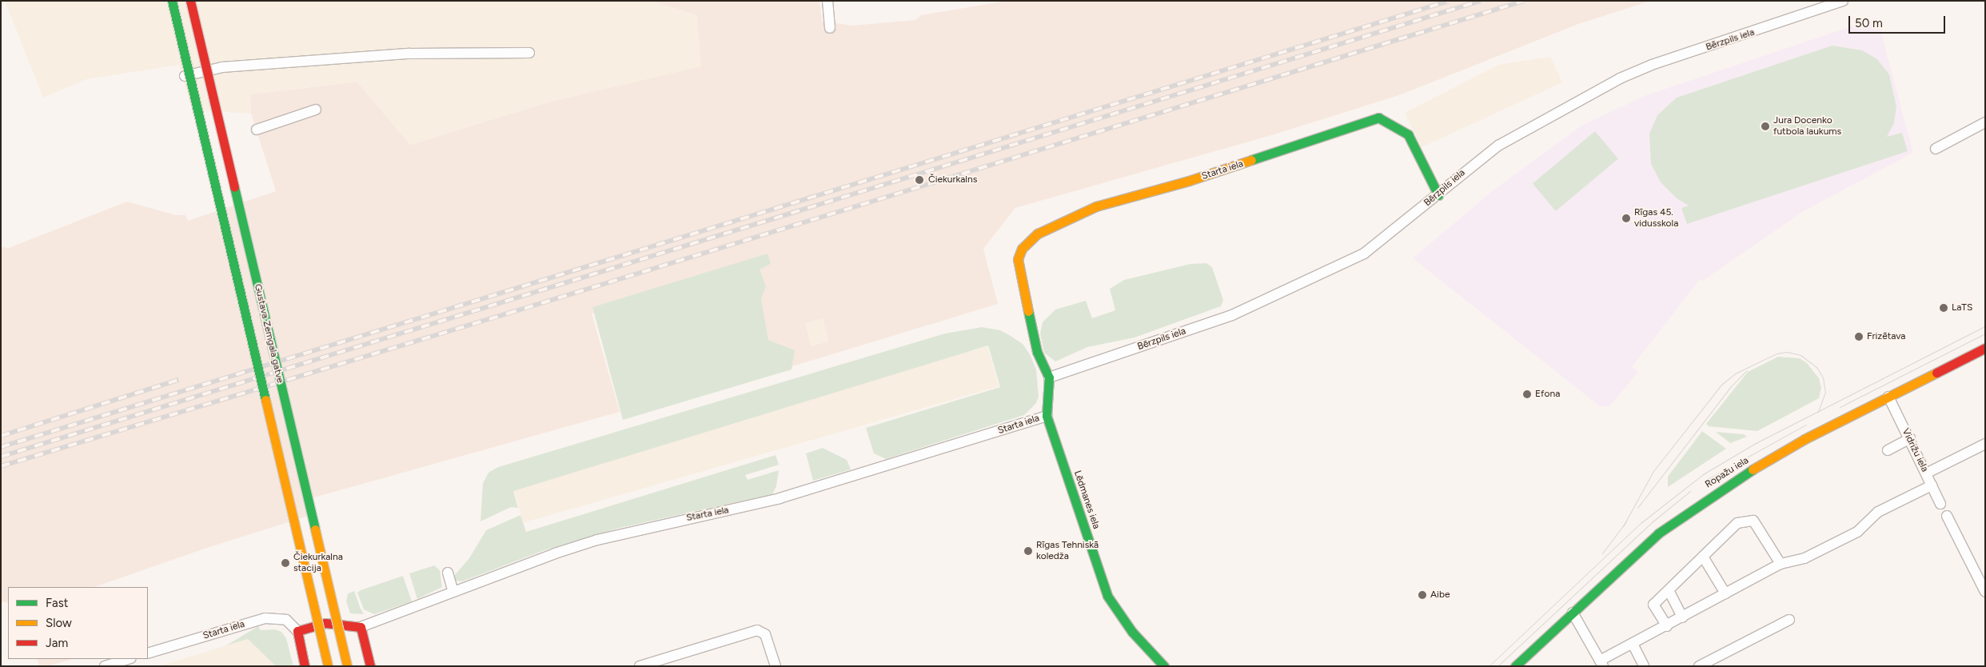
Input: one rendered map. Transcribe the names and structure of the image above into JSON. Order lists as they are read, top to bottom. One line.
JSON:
{"streets":{"street":["Bērzpils iela","Starta iela","Gustava Zemgala gatve","Vidrižu iela","Ropažu iela","Lēdmanes iela"]},"crossings":[["Bērzpils iela","Starta iela"],["Starta iela","Lēdmanes iela"],["Vidrižu iela","Ropažu iela"]],"places":["Jura Docenko futbola laukums","Čiekurkalns","Rīgas 45. vidusskola","LaTS","Frizētava","Efona","Rīgas Tehniskā koledža","Čiekurkalna stacija","Aibe"],"legend":["Fast","Slow","Jam"],"scale_bar":"50 m"}
